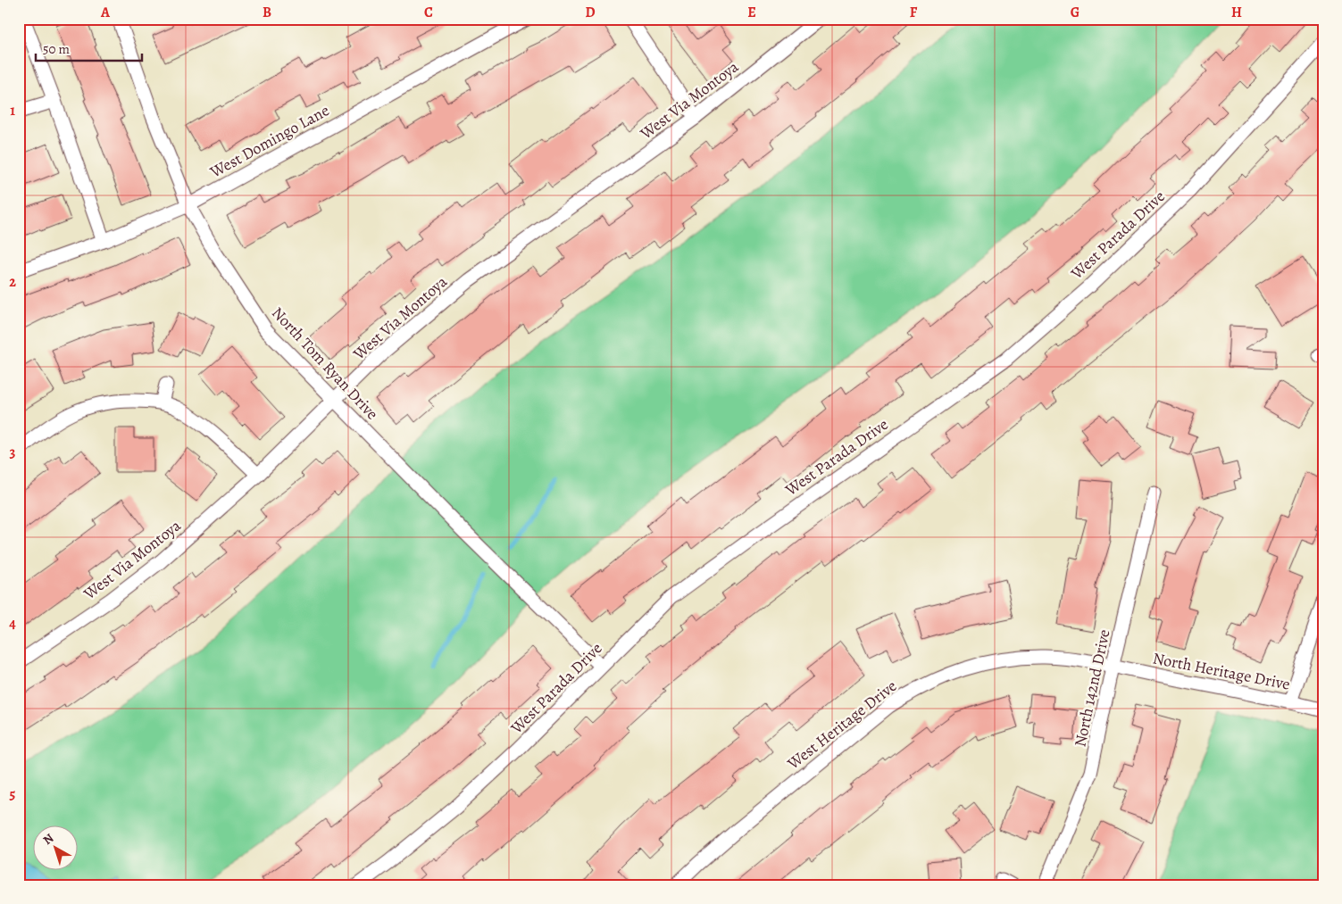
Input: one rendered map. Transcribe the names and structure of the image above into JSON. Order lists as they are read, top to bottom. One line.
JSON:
{"streets":{"street":["West Via Montoya","West Domingo Lane","West Parada Drive","North Tom Ryan Drive","North Heritage Drive","North 142nd Drive","West Heritage Drive"]},"crossings":[["West Via Montoya","North Tom Ryan Drive"],["West Domingo Lane","North Tom Ryan Drive"],["West Parada Drive","North Tom Ryan Drive"],["North Heritage Drive","North 142nd Drive"],["North Heritage Drive","West Heritage Drive"],["North 142nd Drive","West Heritage Drive"]],"scale_bar":"50 m","north":"top left","grid":{"columns":["A","B","C","D","E","F","G","H"],"rows":["1","2","3","4","5"]}}
